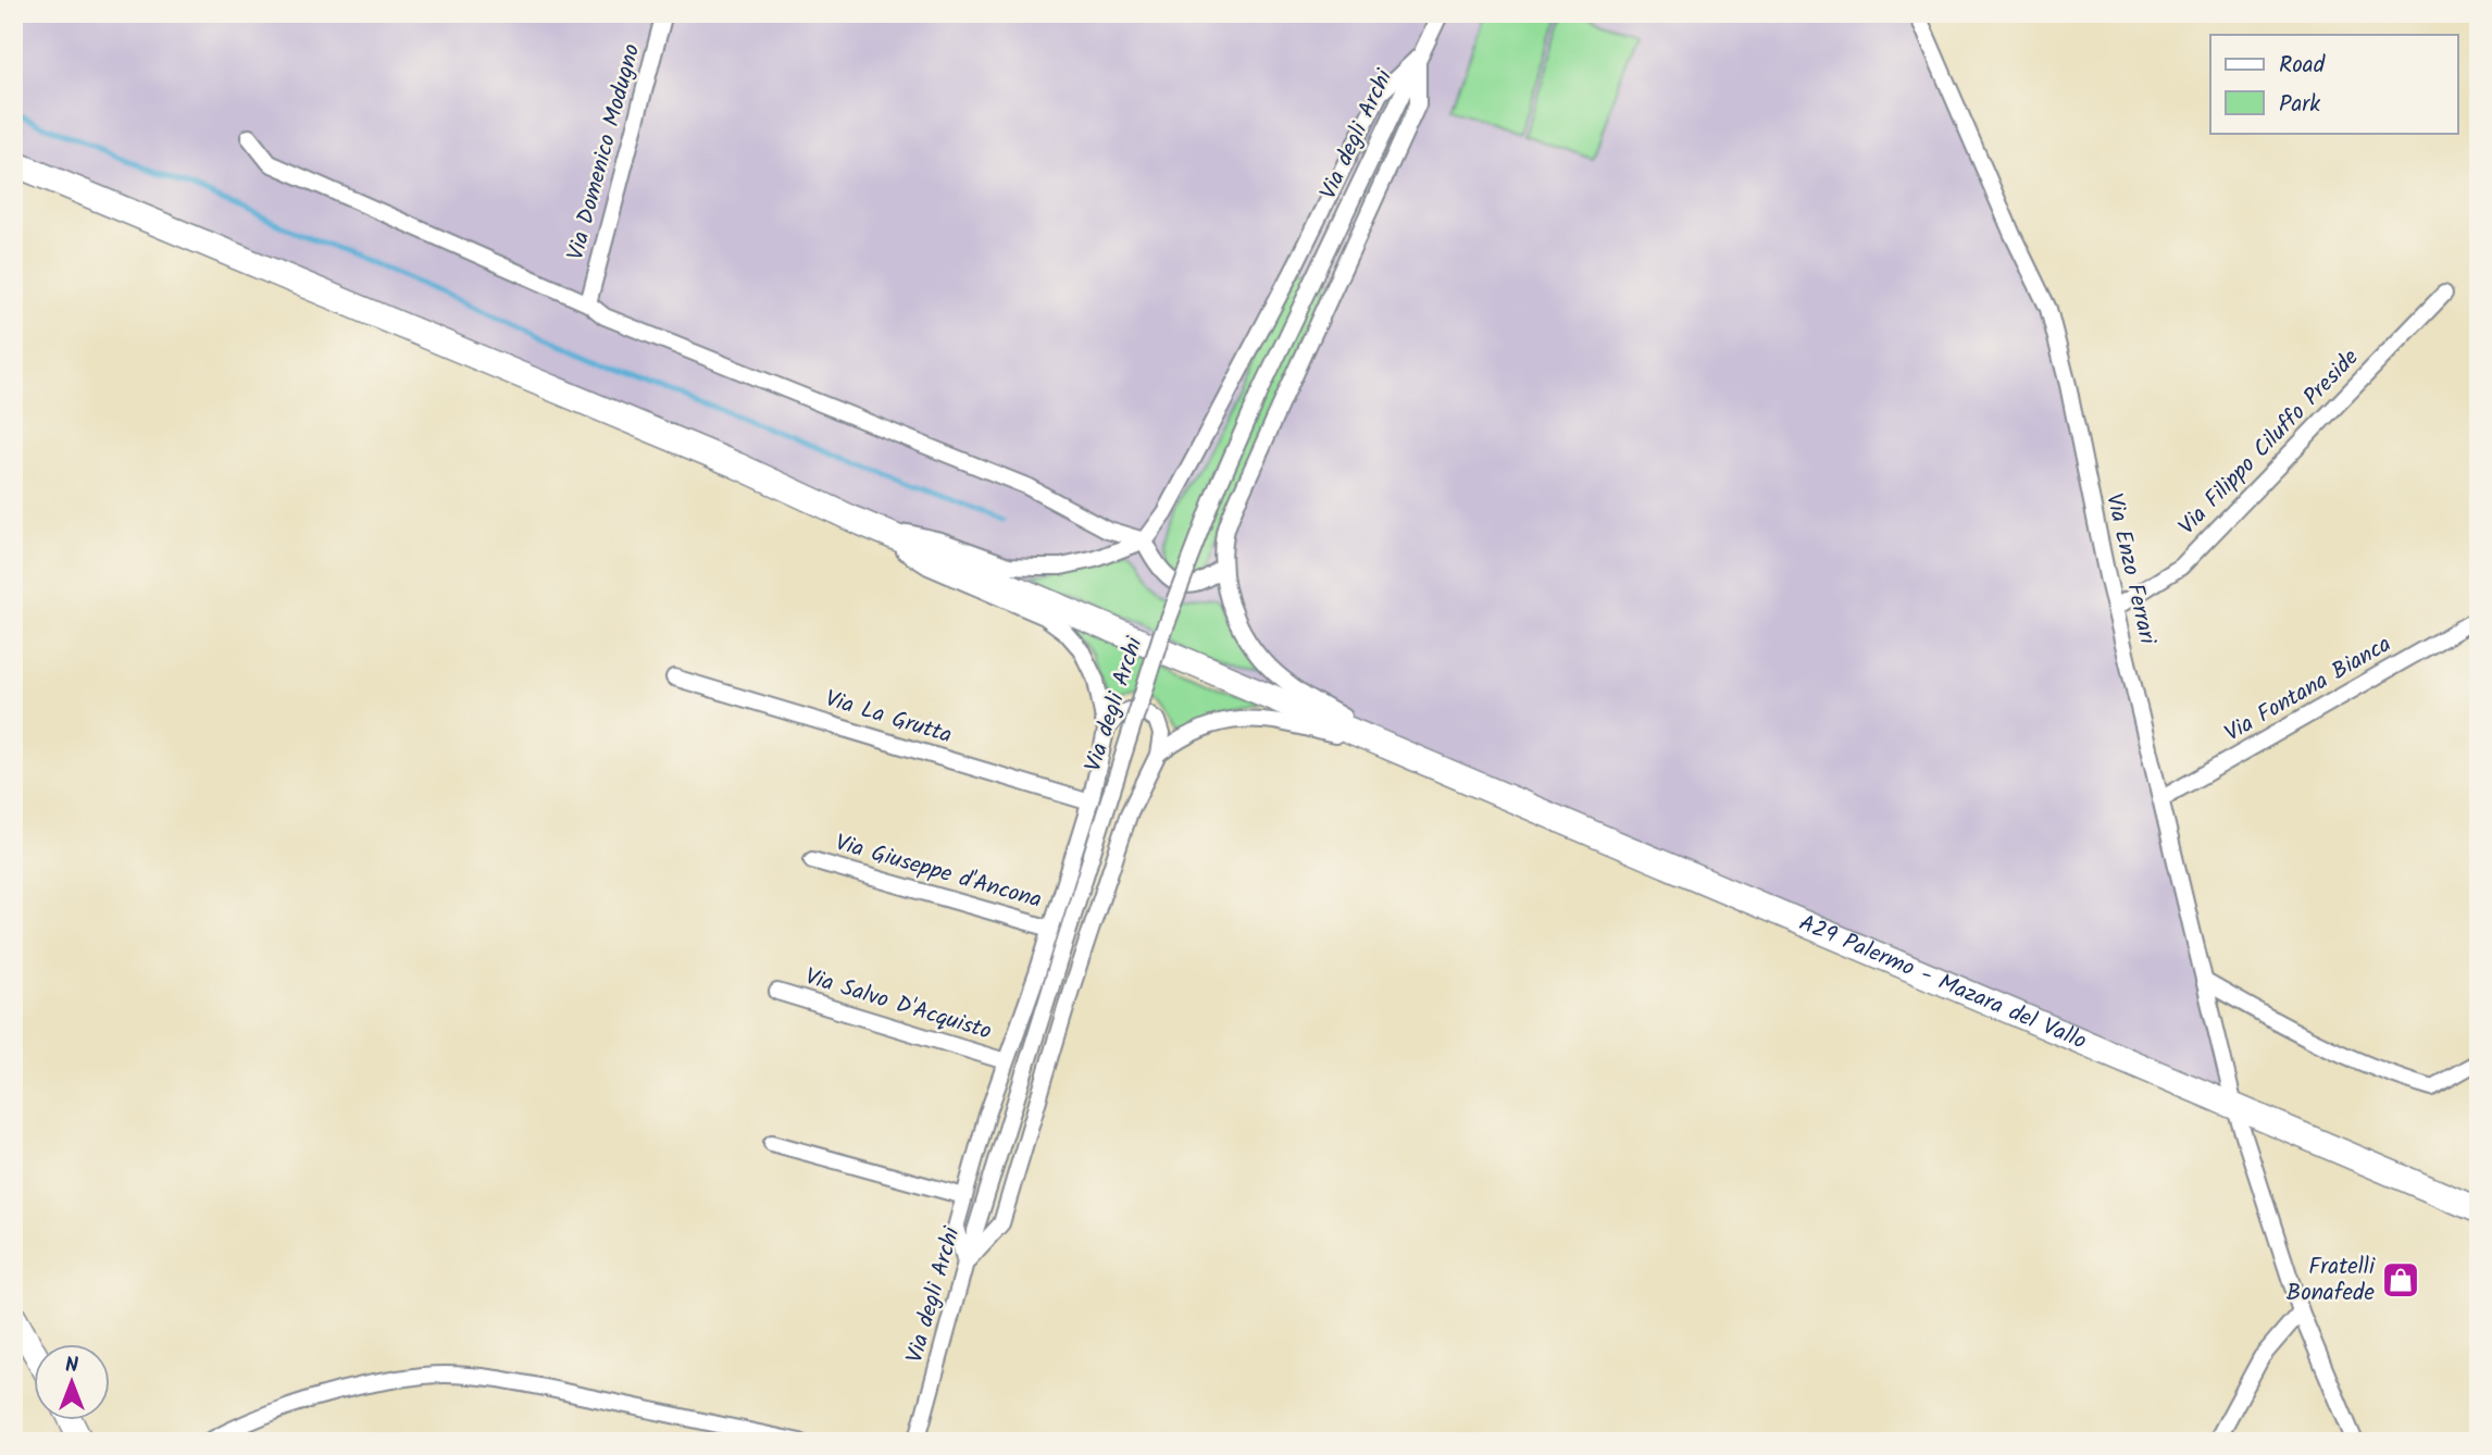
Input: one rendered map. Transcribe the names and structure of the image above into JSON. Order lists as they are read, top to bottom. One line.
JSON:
{"streets":{"main road":["A29 Palermo - Mazara del Vallo"],"street":["Via degli Archi","Via Domenico Modugno","Via Filippo Ciluffo Preside","Via Enzo Ferrari","Via Fontana Bianca","Via La Grutta","Via Giuseppe d'Ancona","Via Salvo D'Acquisto"]},"crossings":[["Via Filippo Ciluffo Preside","Via Enzo Ferrari"],["Via Enzo Ferrari","Via Fontana Bianca"],["Via Enzo Ferrari","A29 Palermo - Mazara del Vallo"]],"places":{"shop":["Fratelli Bonafede"]},"legend":["Road","Park"],"north":"top"}
